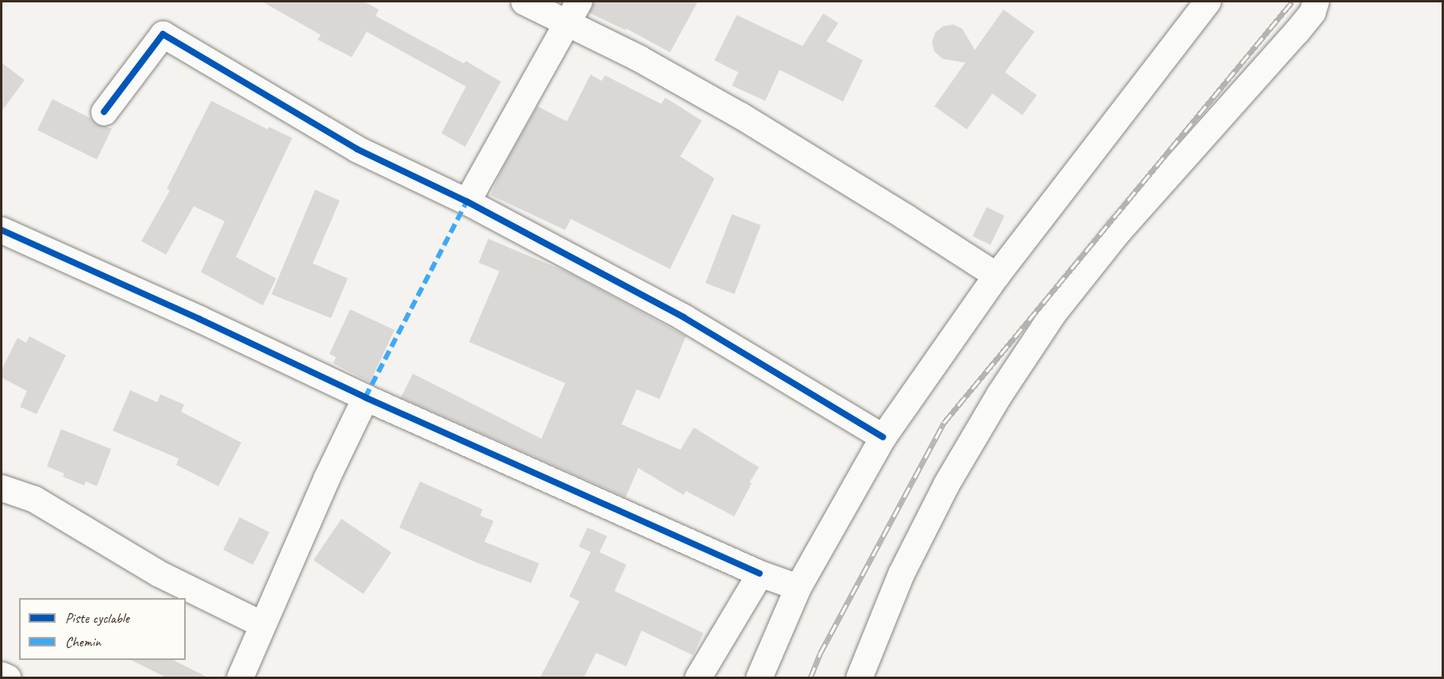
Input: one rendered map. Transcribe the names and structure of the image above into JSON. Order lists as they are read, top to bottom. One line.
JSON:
{"legend":["Piste cyclable","Chemin"]}
